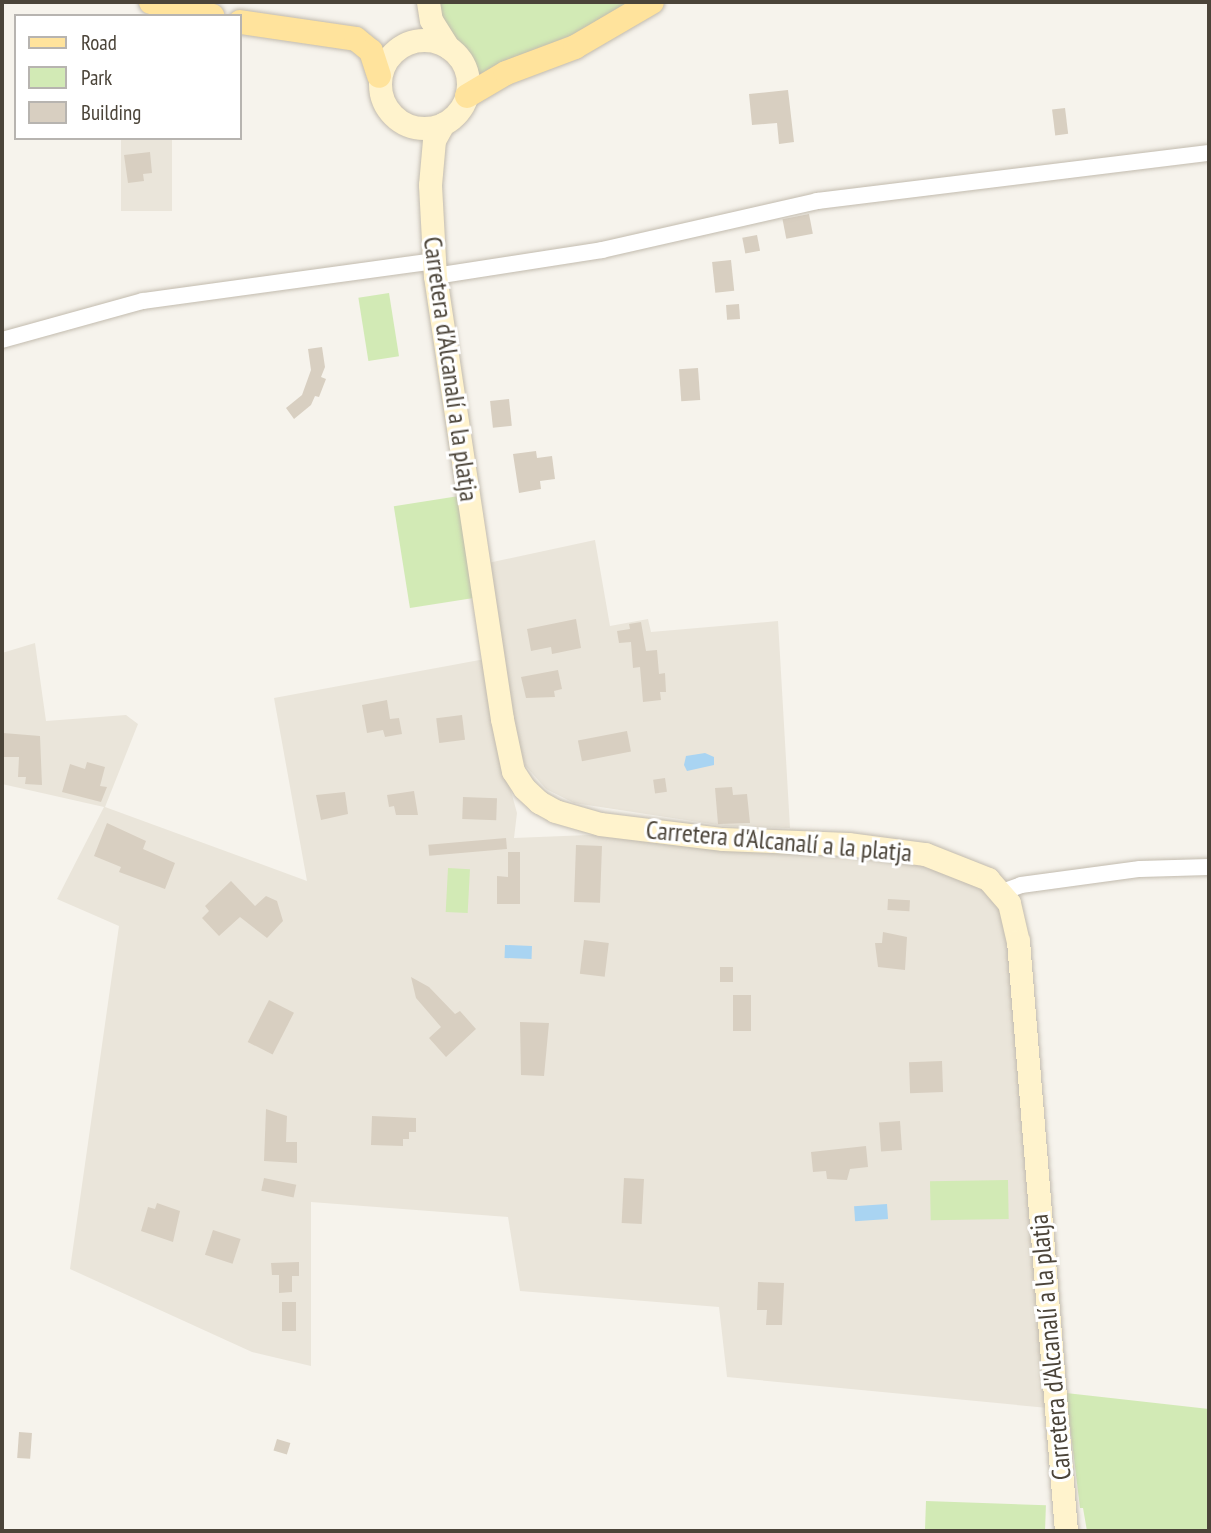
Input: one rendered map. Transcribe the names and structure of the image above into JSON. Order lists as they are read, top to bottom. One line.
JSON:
{"streets":{"main road":["Carretera d'Alcanalí a la platja"]},"legend":["Road","Park","Building"]}
